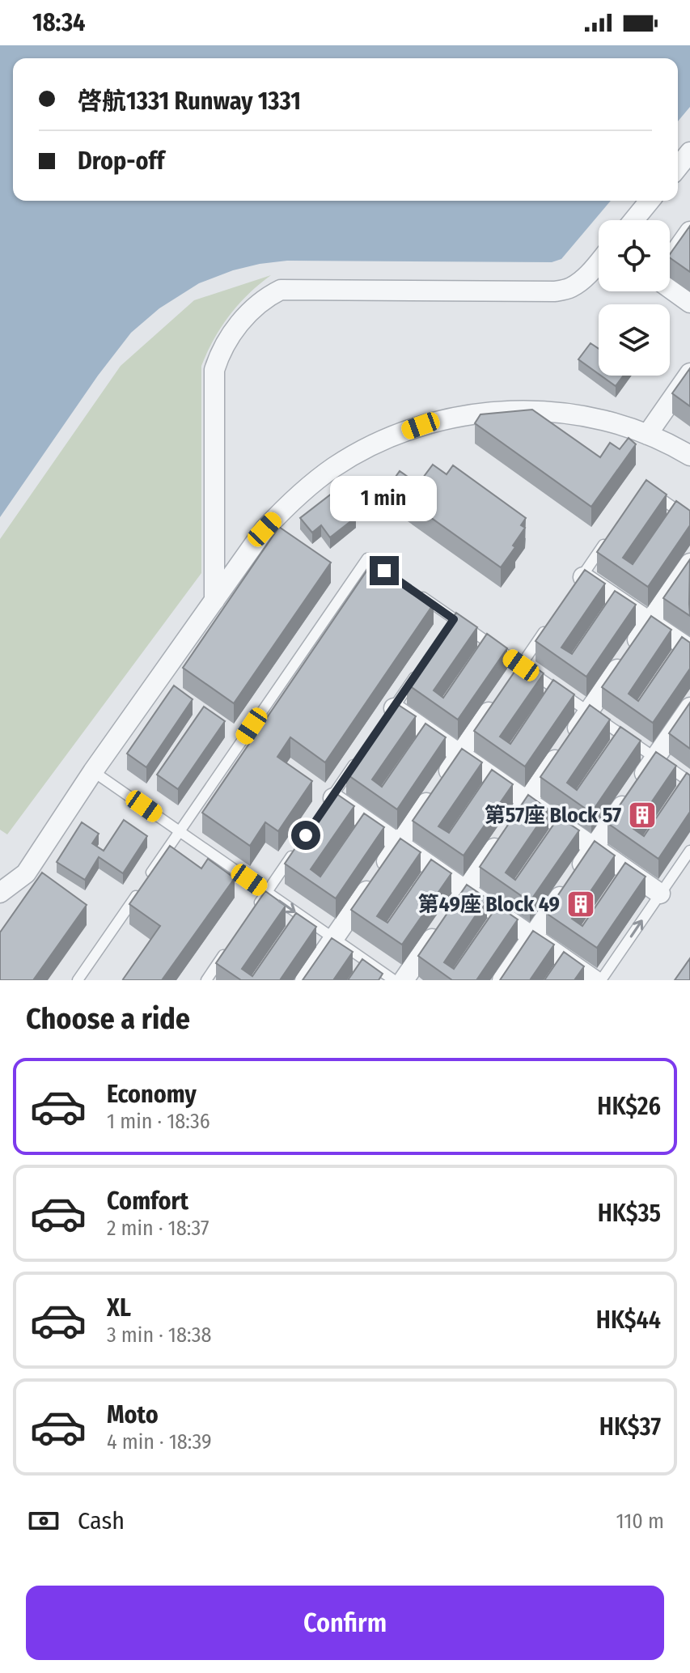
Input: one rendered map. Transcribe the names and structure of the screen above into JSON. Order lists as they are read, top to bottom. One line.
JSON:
{"places":{"building":["第57座 Block 57","第49座 Block 49"]},"page":{"status":"18:34","banner":["啓航1331 Runway 1331","Drop-off"],"bubble":"1 min","heading":"Choose a ride","list":[{"name":"Economy","note":"1 min · 18:36","value":"HK$26"},{"name":"Comfort","note":"2 min · 18:37","value":"HK$35"},{"name":"XL","note":"3 min · 18:38","value":"HK$44"},{"name":"Moto","note":"4 min · 18:39","value":"HK$37"}],"pay":["Cash","110 m"],"buttons":"Confirm"}}
